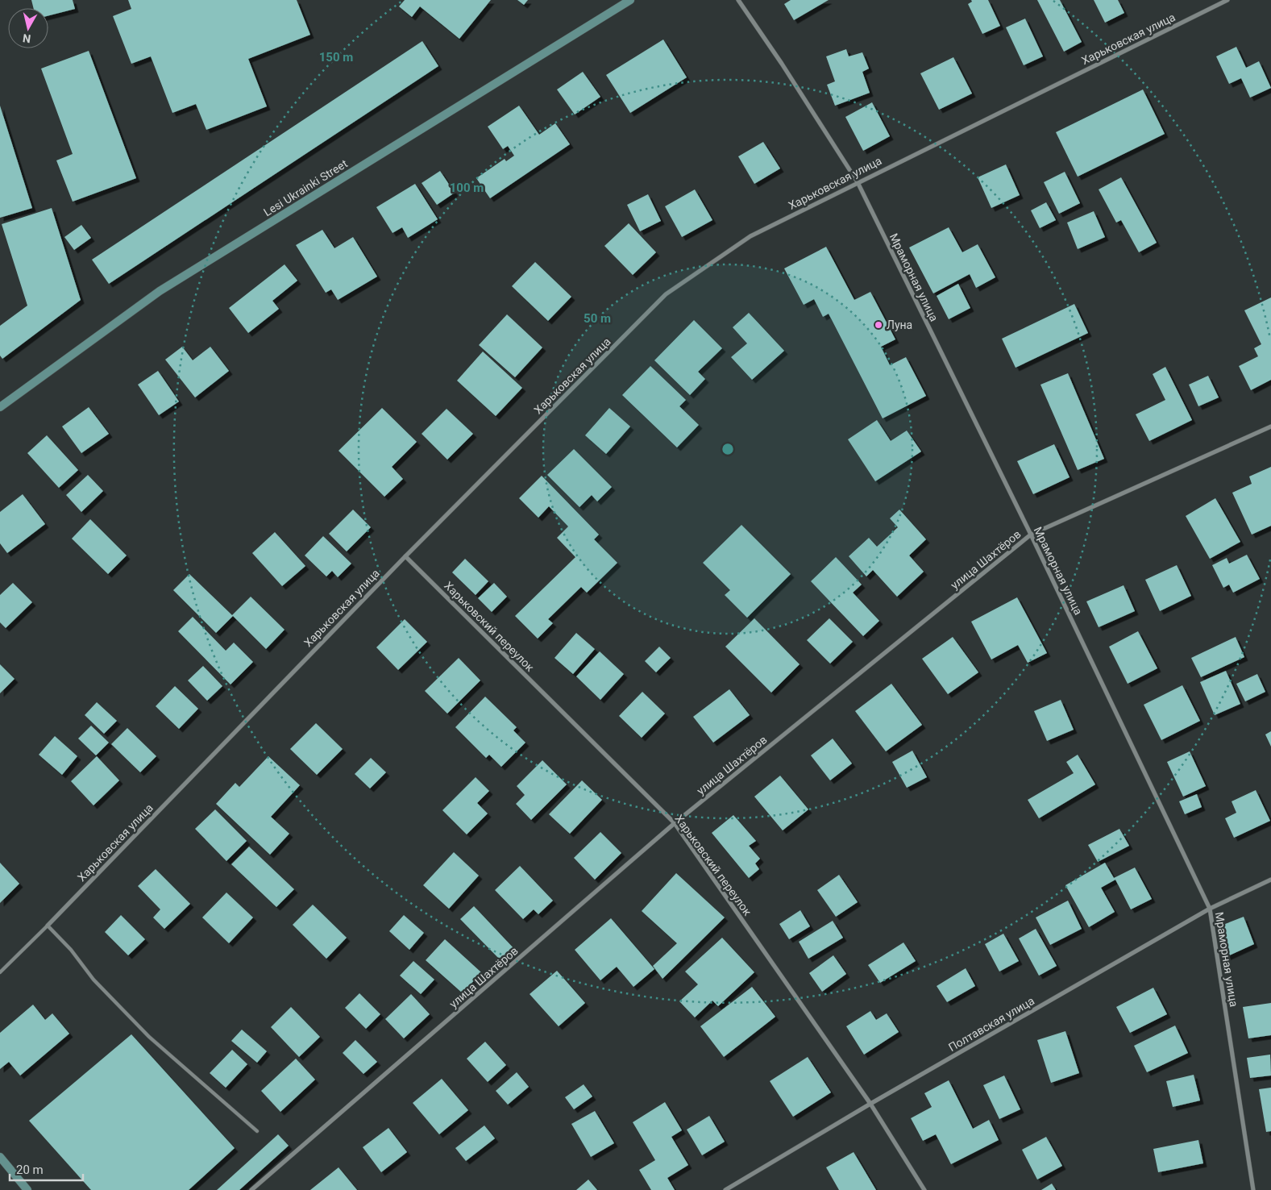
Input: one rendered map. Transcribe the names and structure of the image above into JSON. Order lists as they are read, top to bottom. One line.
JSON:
{"streets":{"main road":["Lesi Ukrainki Street"],"street":["Харьковская улица","Мраморная улица","улица Шахтёров","Харьковский переулок","Полтавская улица"]},"crossings":[["Харьковская улица","Мраморная улица"],["Харьковская улица","Харьковский переулок"],["Мраморная улица","улица Шахтёров"],["Мраморная улица","Полтавская улица"],["улица Шахтёров","Харьковский переулок"],["Харьковский переулок","Полтавская улица"]],"places":["Луна"],"scale_bar":"20 m","north":"bottom","rings":["150 m","100 m","50 m"]}
